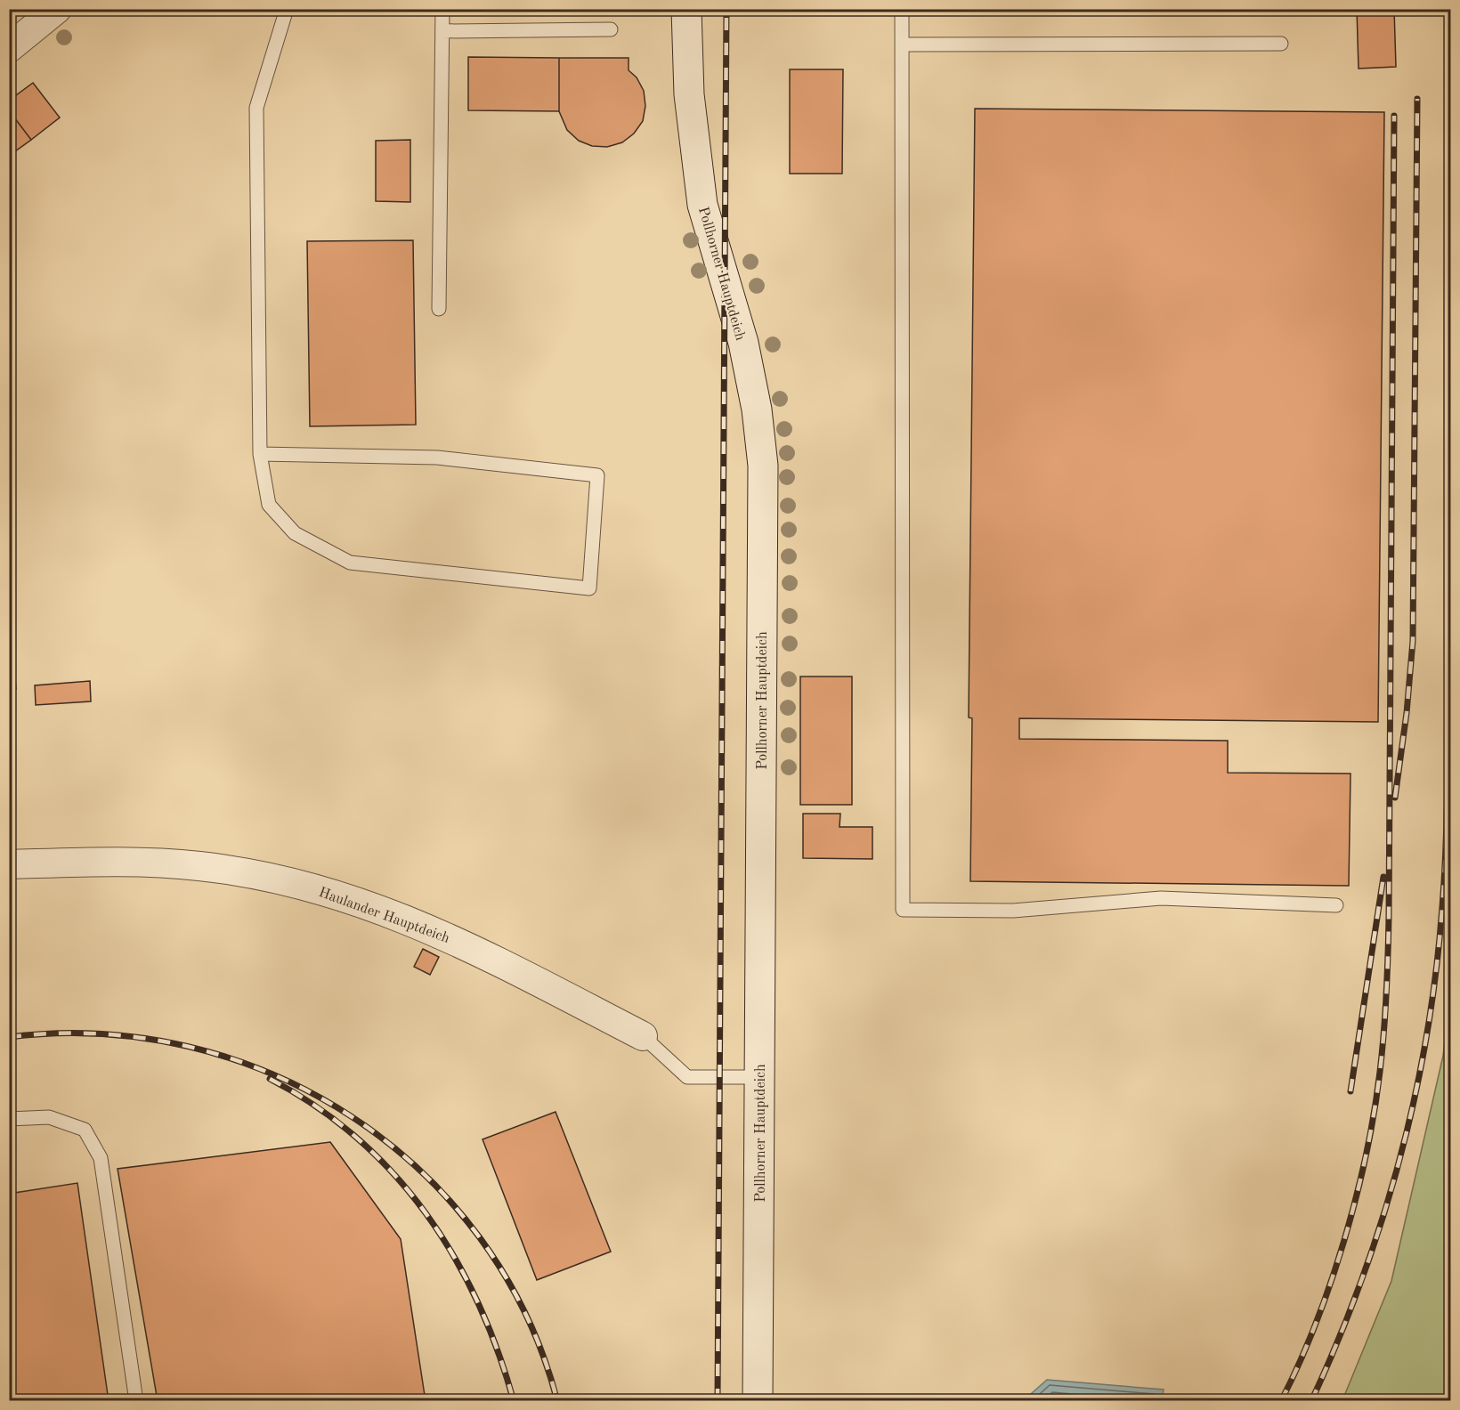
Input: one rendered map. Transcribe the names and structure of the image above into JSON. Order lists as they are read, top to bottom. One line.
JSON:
{"streets":{"main road":["Pollhorner Hauptdeich"],"street":["Haulander Hauptdeich"]}}
